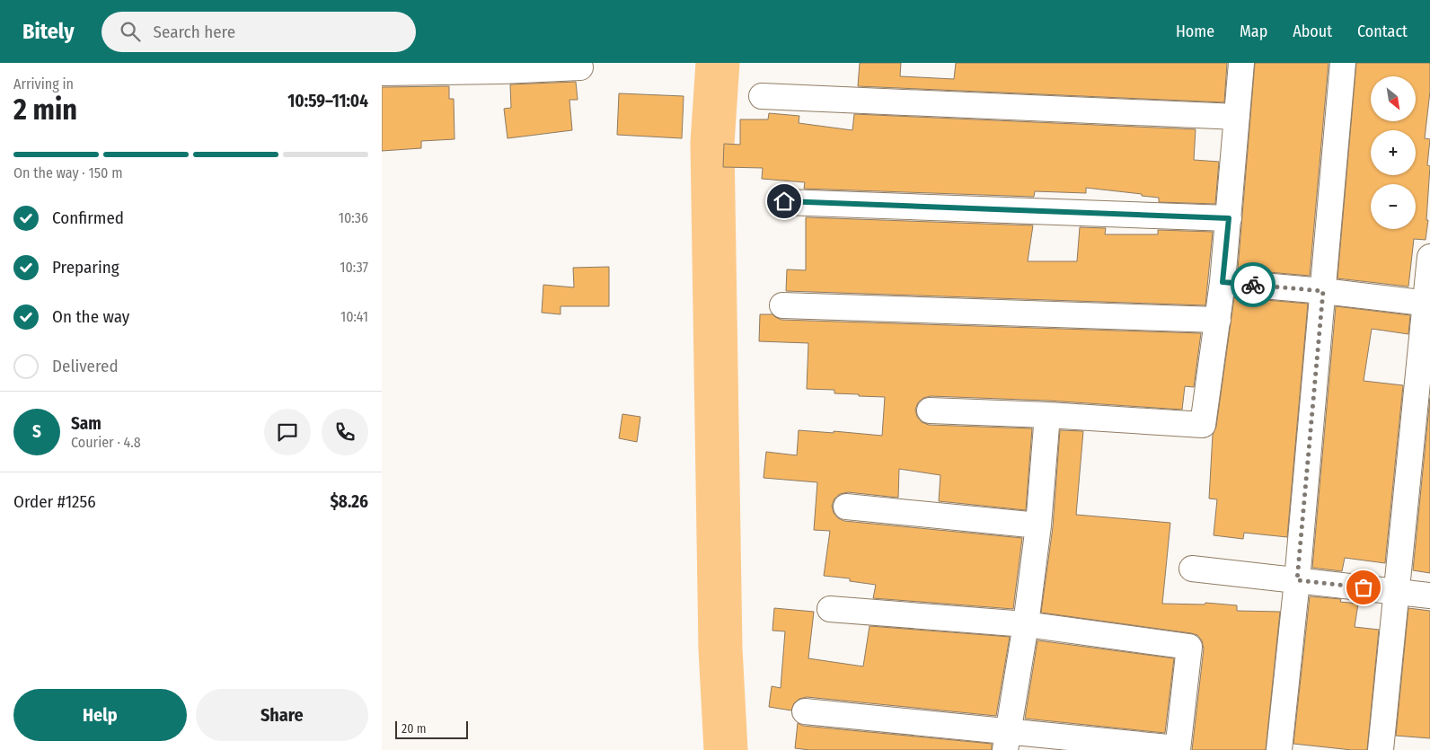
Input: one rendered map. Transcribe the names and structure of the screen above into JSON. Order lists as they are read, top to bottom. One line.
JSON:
{"scale_bar":"20 m","north":"bottom right","page":{"header":"Bitely","search":"Search here","nav":["Home","Map","About","Contact"],"heading":["2 min","Arriving in","10:59–11:04"],"panel":["Sam","Courier · 4.8","Order #1256","$8.26"],"map_buttons":["+","−"],"bar":"On the way · 150 m","list":[["Confirmed","10:36"],["Preparing","10:37"],["On the way","10:41"],"Delivered"],"round":"S","buttons":["Help","Share"],"scale":"20 m"}}
